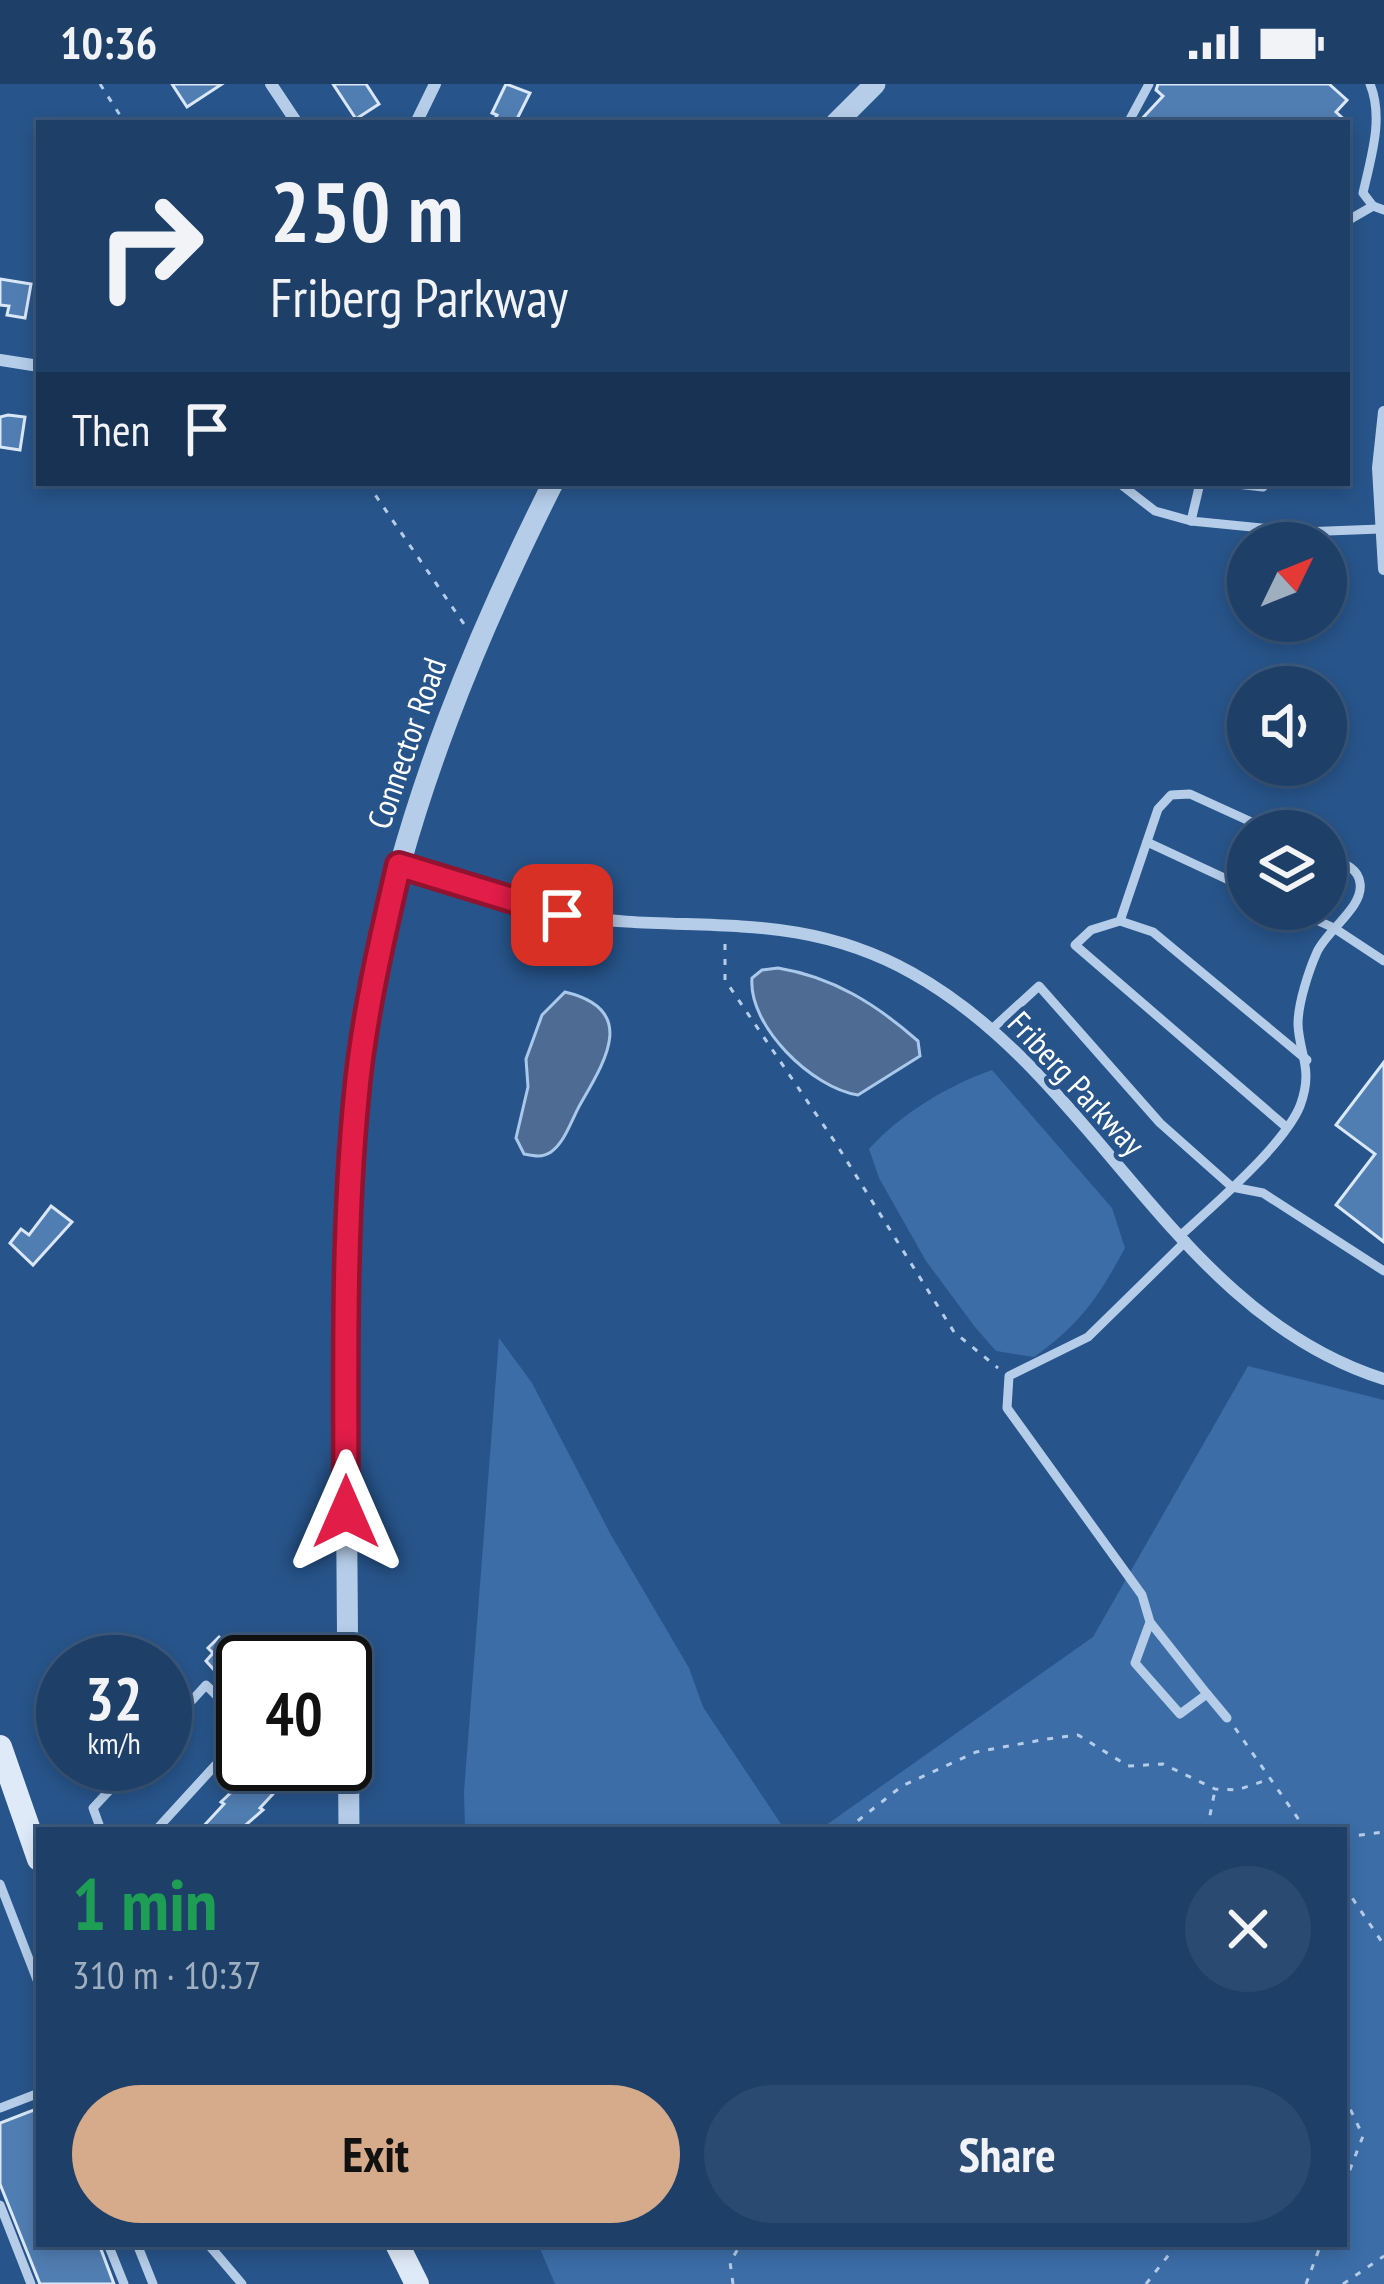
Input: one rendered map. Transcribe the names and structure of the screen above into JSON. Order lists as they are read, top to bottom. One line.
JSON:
{"streets":{"street":["Connector Road","Friberg Parkway"]},"crossings":[["Connector Road","Friberg Parkway"]],"north":"top right","page":{"status":"10:36","turn":["250 m","Friberg Parkway"],"then":"Then","speed":"32 km/h","limit":"40","heading":["1 min","310 m · 10:37"],"buttons":["Exit","Share"]}}
